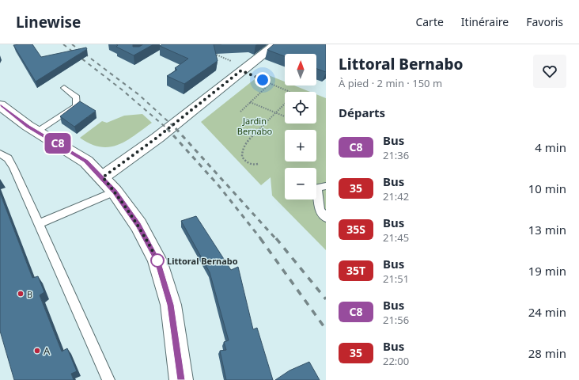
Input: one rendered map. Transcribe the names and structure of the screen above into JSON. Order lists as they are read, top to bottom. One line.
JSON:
{"parks":["Jardin Bernabo"],"places":["Littoral Bernabo","B","A"],"lines":["bus line C8"],"north":"top","page":{"header":"Linewise","nav":["Carte","Itinéraire","Favoris"],"on_map":"C8","heading":[["Littoral Bernabo","À pied · 2 min · 150 m"],"Départs"],"map_buttons":["+","−"],"list":[{"mark":"C8","name":"Bus","note":"21:36","value":"4 min"},{"mark":"35","name":"Bus","note":"21:42","value":"10 min"},{"mark":"35S","name":"Bus","note":"21:45","value":"13 min"},{"mark":"35T","name":"Bus","note":"21:51","value":"19 min"},{"mark":"C8","name":"Bus","note":"21:56","value":"24 min"},{"mark":"35","name":"Bus","note":"22:00","value":"28 min"}]}}
